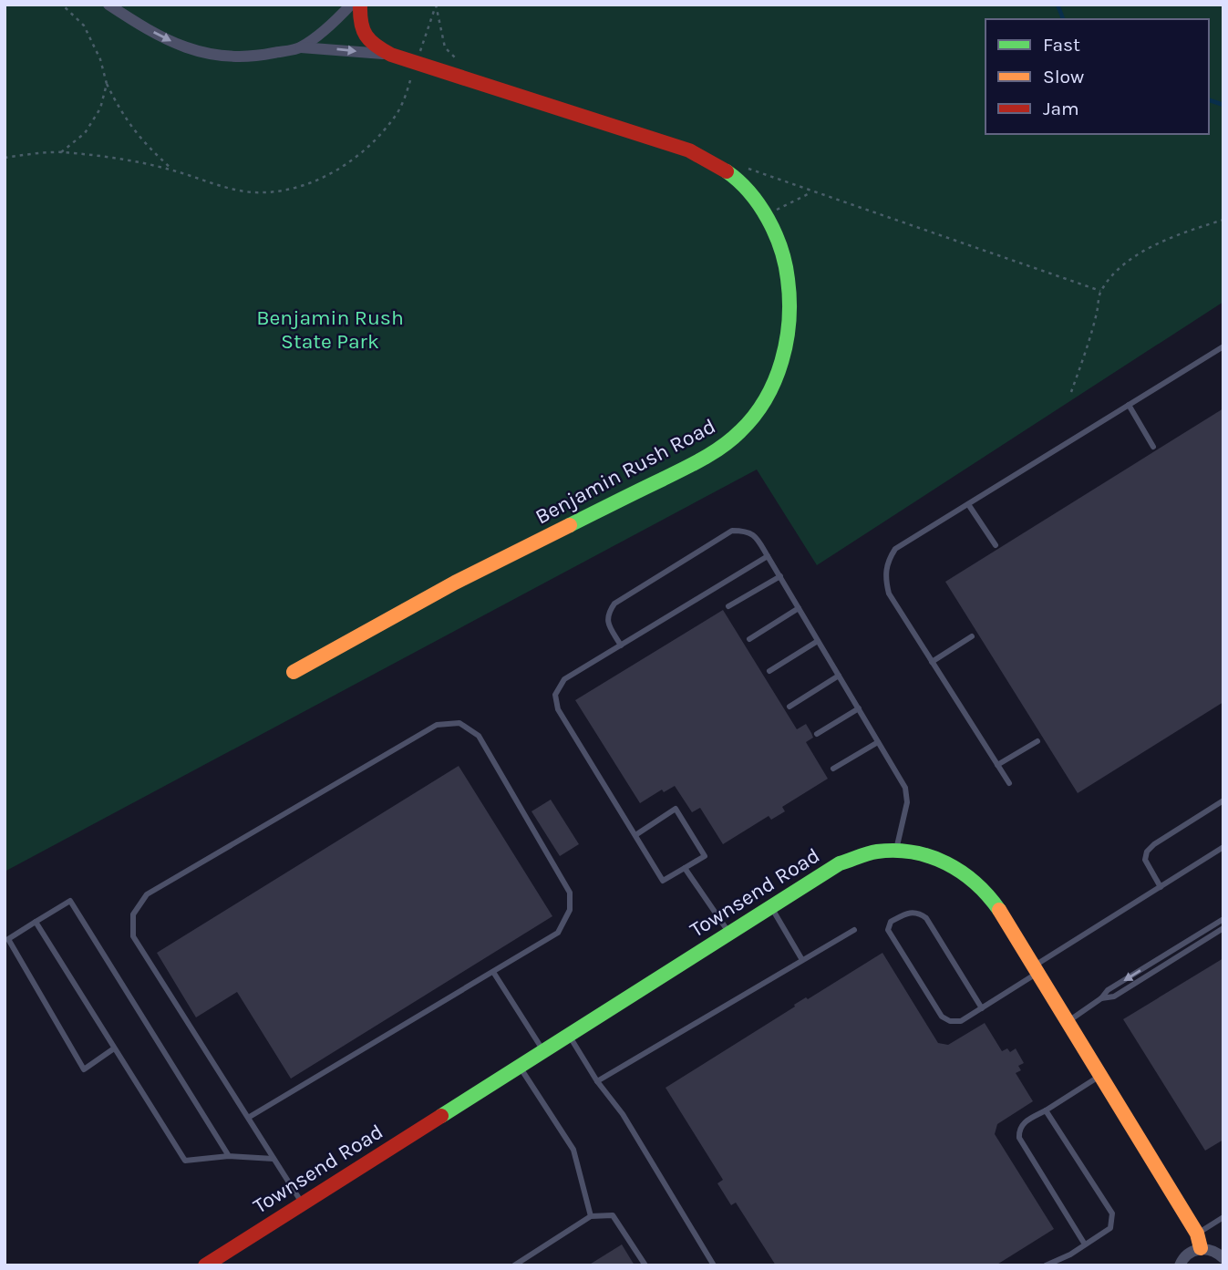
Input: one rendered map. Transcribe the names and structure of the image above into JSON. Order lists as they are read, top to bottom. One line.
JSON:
{"streets":{"street":["Benjamin Rush Road","Townsend Road"]},"parks":["Benjamin Rush State Park"],"legend":["Fast","Slow","Jam"]}
